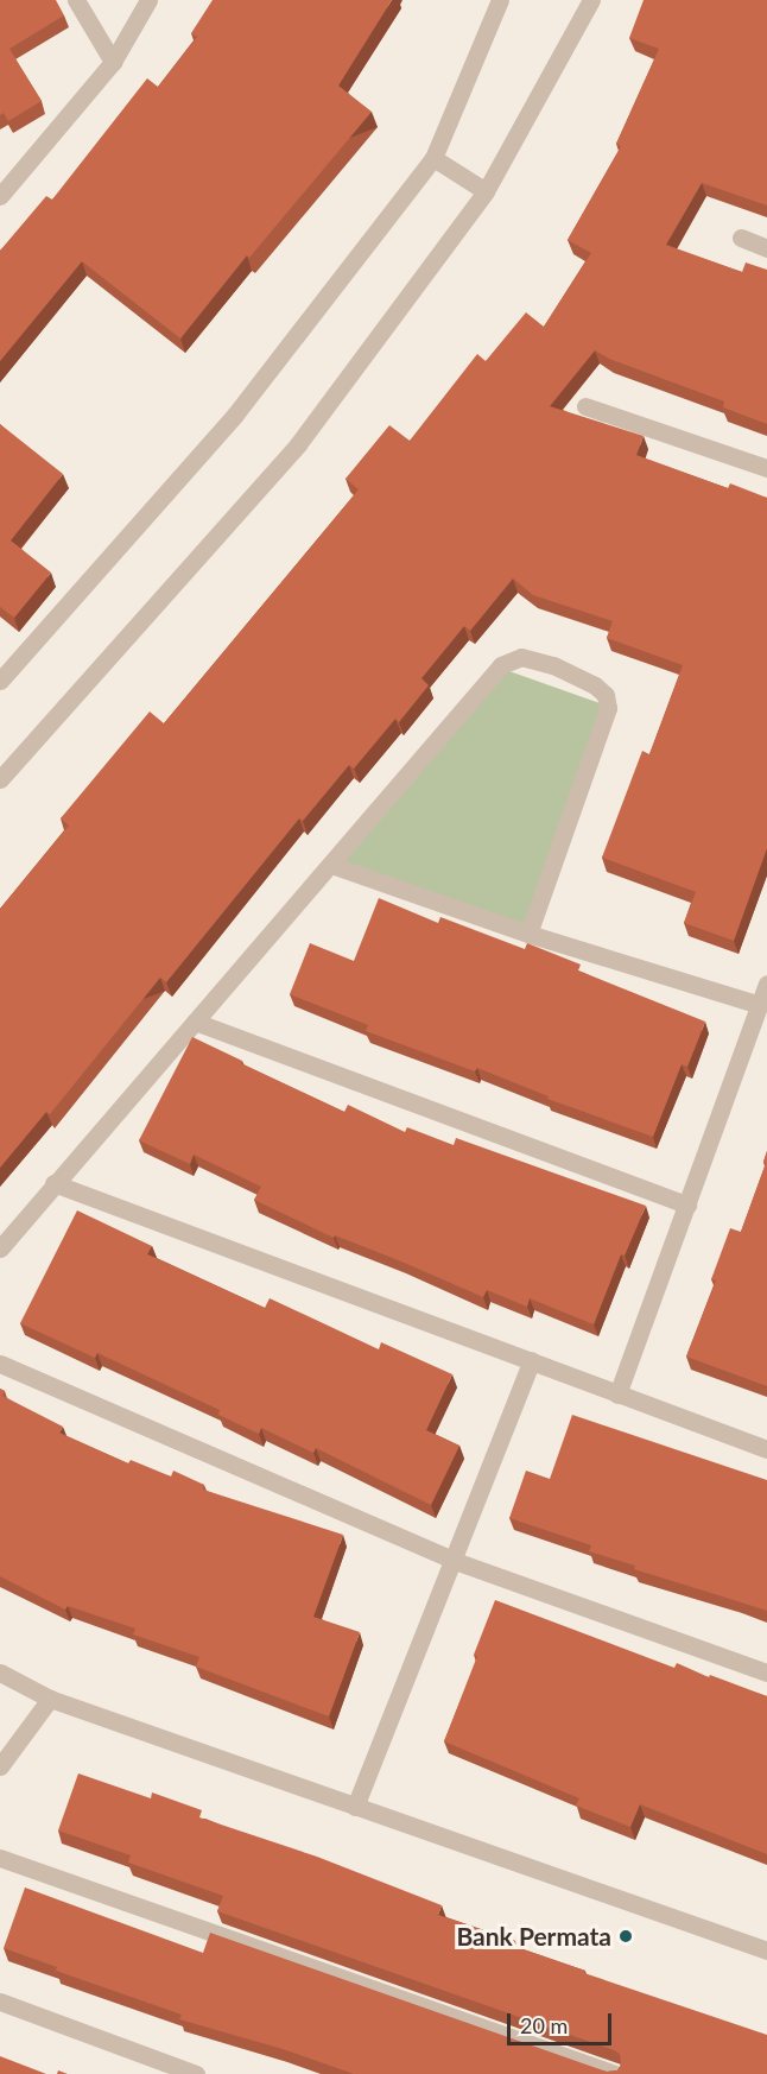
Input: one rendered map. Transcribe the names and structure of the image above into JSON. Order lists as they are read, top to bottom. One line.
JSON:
{"places":["Bank Permata"],"scale_bar":"20 m"}
